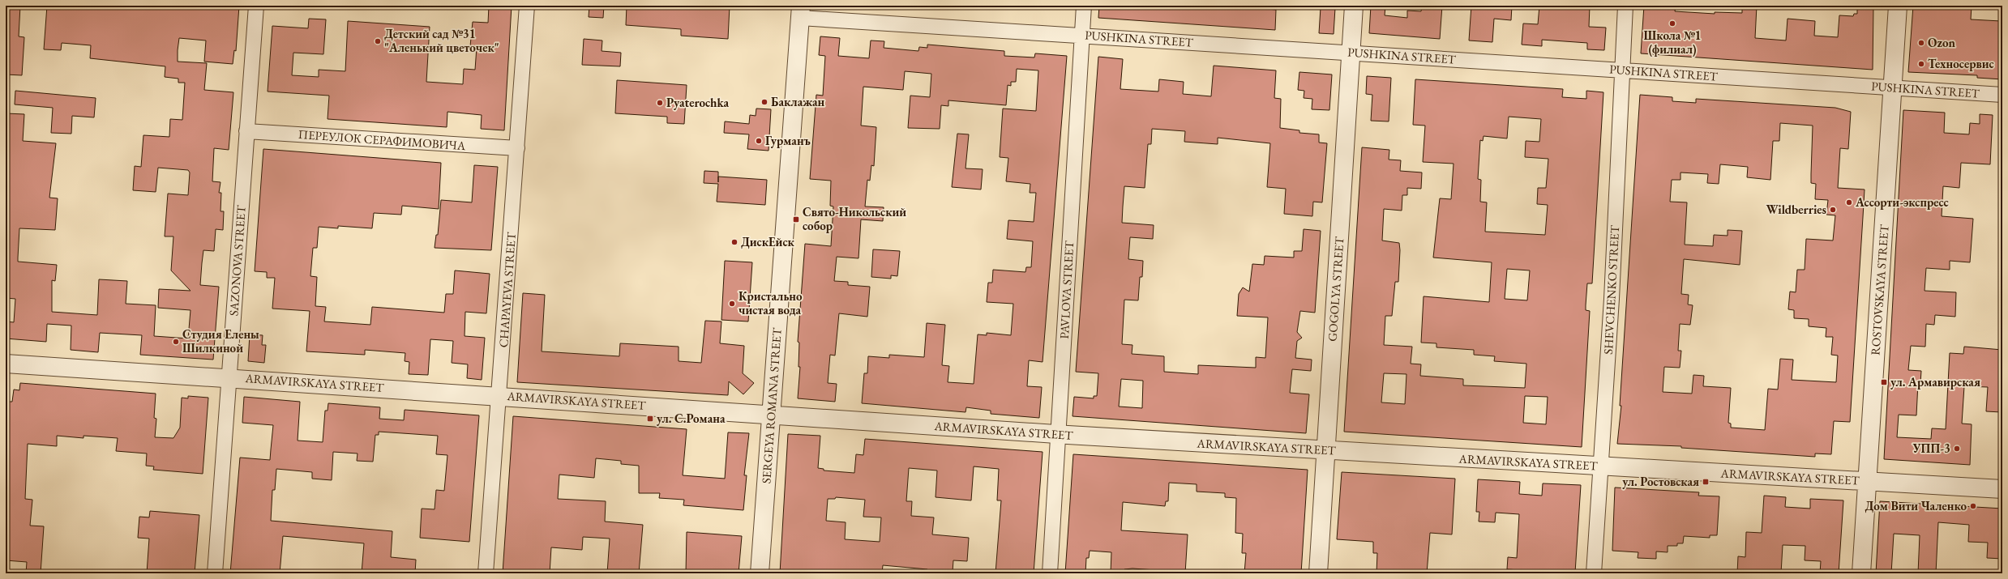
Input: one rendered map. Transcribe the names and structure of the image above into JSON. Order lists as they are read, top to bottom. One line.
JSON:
{"streets":{"street":["PUSHKINA STREET","ПЕРЕУЛОК СЕРАФИМОВИЧА","SAZONOVA STREET","GOGOLYA STREET","CHAPAYEVA STREET","PAVLOVA STREET","SHEVCHENKO STREET","ROSTOVSKAYA STREET","ARMAVIRSKAYA STREET","SERGEYA ROMANA STREET"]},"crossings":[["PUSHKINA STREET","GOGOLYA STREET"],["PUSHKINA STREET","PAVLOVA STREET"],["PUSHKINA STREET","SHEVCHENKO STREET"],["PUSHKINA STREET","ROSTOVSKAYA STREET"],["PUSHKINA STREET","SERGEYA ROMANA STREET"],["ПЕРЕУЛОК СЕРАФИМОВИЧА","SAZONOVA STREET"],["ПЕРЕУЛОК СЕРАФИМОВИЧА","CHAPAYEVA STREET"],["SAZONOVA STREET","ARMAVIRSKAYA STREET"],["GOGOLYA STREET","ARMAVIRSKAYA STREET"],["CHAPAYEVA STREET","ARMAVIRSKAYA STREET"],["PAVLOVA STREET","ARMAVIRSKAYA STREET"],["SHEVCHENKO STREET","ARMAVIRSKAYA STREET"],["ROSTOVSKAYA STREET","ARMAVIRSKAYA STREET"],["ARMAVIRSKAYA STREET","SERGEYA ROMANA STREET"]],"places":{"other":["Школа №1 (филиал)","Детский сад №31 \"Аленький цветочек\"","Ozon","Техносервис","Баклажан","Pyaterochka","Гурманъ","Ассорти-экспресс","Wildberries","ДискЕйск","Кристально чистая вода","Студия Елены Шилкиной","УПП-3","Дом Вити Чаленко"],"transit":["Свято-Никольский собор","ул. Армавирская","ул. С.Романа","ул. Ростовская"]}}
